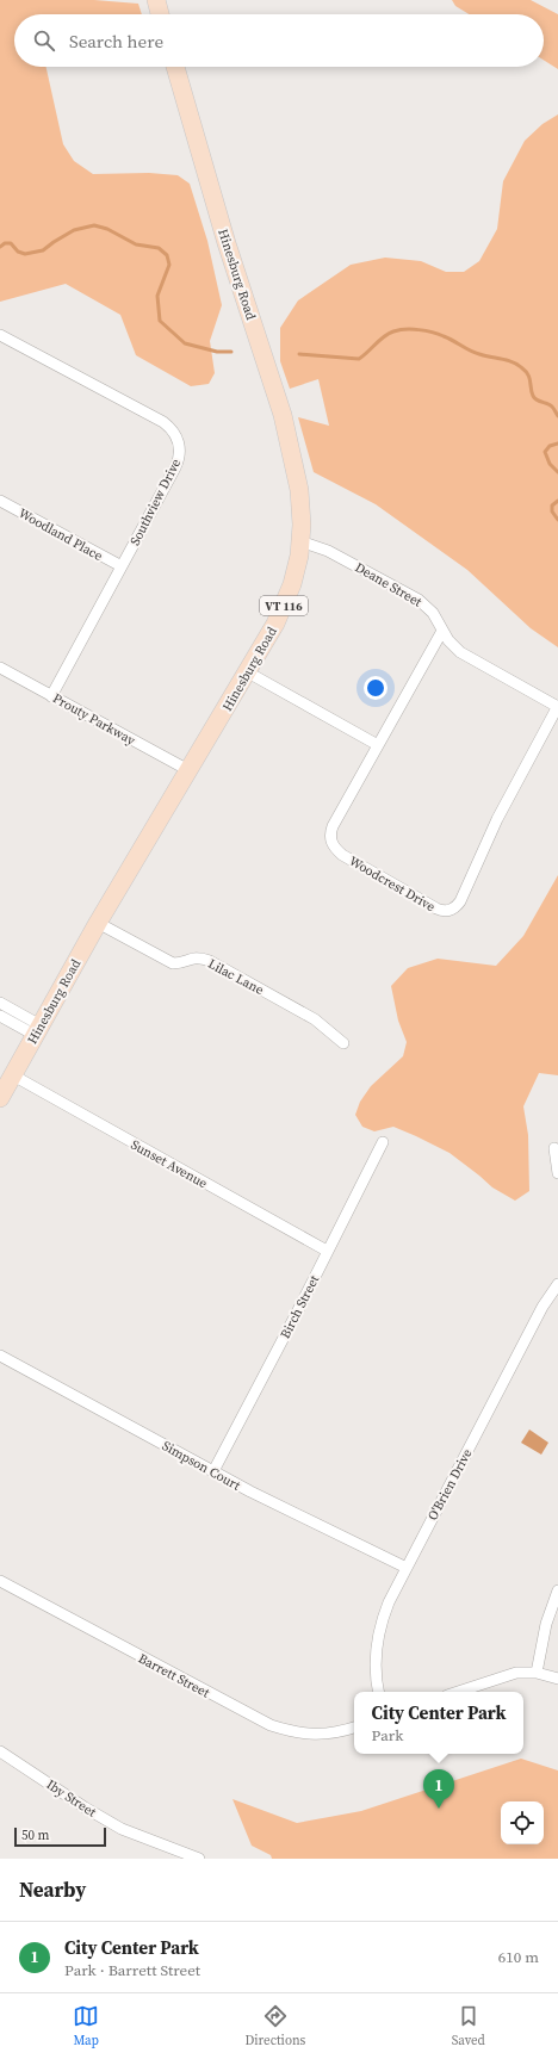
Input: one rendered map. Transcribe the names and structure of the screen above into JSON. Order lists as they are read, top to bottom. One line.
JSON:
{"streets":{"main road":["Hinesburg Road","VT 116"],"street":["Southview Drive","Woodland Place","Deane Street","Prouty Parkway","Woodcrest Drive","Lilac Lane","Sunset Avenue","Birch Street","Simpson Court","O'Brien Drive","Barrett Street","Iby Street"]},"crossings":[["Hinesburg Road","Deane Street"],["Hinesburg Road","Prouty Parkway"],["Hinesburg Road","Lilac Lane"],["Hinesburg Road","Sunset Avenue"],["Southview Drive","Woodland Place"],["Southview Drive","Prouty Parkway"],["Deane Street","Woodcrest Drive"],["Sunset Avenue","Birch Street"],["Birch Street","Simpson Court"],["Simpson Court","O'Brien Drive"]],"scale_bar":"50 m","page":{"search":"Search here","popup":["City Center Park","Park"],"pins":"1","scale":"50 m","heading":"Nearby","list":[{"mark":"1","name":"City Center Park","note":"Park · Barrett Street","value":"610 m"}],"nav":["Map","Directions","Saved"]}}
